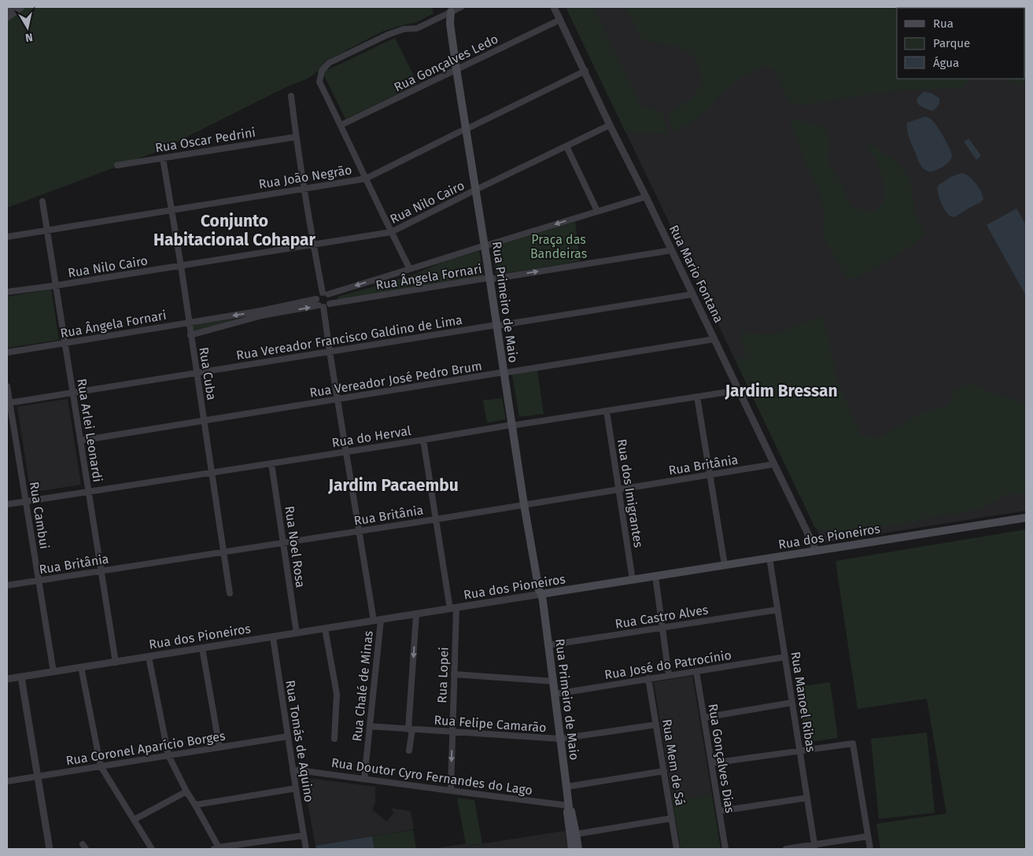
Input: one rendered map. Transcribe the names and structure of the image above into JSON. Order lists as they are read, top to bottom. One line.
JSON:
{"streets":{"main road":["Rua Primeiro de Maio","Rua dos Pioneiros"],"street":["Rua Gonçalves Ledo","Rua Oscar Pedrini","Rua João Negrão","Rua Nilo Cairo","Rua Mario Fontana","Rua Ângela Fornari","Rua Vereador Francisco Galdino de Lima","Rua Cuba","Rua Vereador José Pedro Brum","Rua Arlei Leonardi","Rua do Herval","Rua Britânia","Rua dos Imigrantes","Rua Cambui","Rua Noel Rosa","Rua Castro Alves","Rua José do Patrocínio","Rua Lopei","Rua Chalé de Minas","Rua Manoel Ribas","Rua Felipe Camarão","Rua Tomás de Aquino","Rua Coronel Aparício Borges","Rua Gonçalves Dias","Rua Mem de Sá","Rua Doutor Cyro Fernandes do Lago"]},"crossings":[["Rua Gonçalves Ledo","Rua Mario Fontana"],["Rua Gonçalves Ledo","Rua Primeiro de Maio"],["Rua Oscar Pedrini","Rua Cuba"],["Rua João Negrão","Rua Mario Fontana"],["Rua João Negrão","Rua Primeiro de Maio"],["Rua João Negrão","Rua Cuba"],["Rua João Negrão","Rua Arlei Leonardi"],["Rua Nilo Cairo","Rua Mario Fontana"],["Rua Nilo Cairo","Rua Primeiro de Maio"],["Rua Nilo Cairo","Rua Cuba"],["Rua Nilo Cairo","Rua Arlei Leonardi"],["Rua Mario Fontana","Rua Ângela Fornari"],["Rua Mario Fontana","Rua Vereador Francisco Galdino de Lima"],["Rua Mario Fontana","Rua Vereador José Pedro Brum"],["Rua Mario Fontana","Rua do Herval"],["Rua Mario Fontana","Rua Britânia"],["Rua Mario Fontana","Rua dos Pioneiros"],["Rua Ângela Fornari","Rua Primeiro de Maio"],["Rua Ângela Fornari","Rua Cuba"],["Rua Ângela Fornari","Rua Arlei Leonardi"],["Rua Ângela Fornari","Rua Chalé de Minas"],["Rua Primeiro de Maio","Rua Vereador Francisco Galdino de Lima"],["Rua Primeiro de Maio","Rua Vereador José Pedro Brum"],["Rua Primeiro de Maio","Rua do Herval"],["Rua Primeiro de Maio","Rua Britânia"],["Rua Primeiro de Maio","Rua dos Pioneiros"],["Rua Primeiro de Maio","Rua Castro Alves"],["Rua Primeiro de Maio","Rua José do Patrocínio"],["Rua Primeiro de Maio","Rua Felipe Camarão"],["Rua Primeiro de Maio","Rua Doutor Cyro Fernandes do Lago"],["Rua Vereador Francisco Galdino de Lima","Rua Cuba"],["Rua Vereador Francisco Galdino de Lima","Rua Arlei Leonardi"],["Rua Vereador Francisco Galdino de Lima","Rua Cambui"],["Rua Vereador Francisco Galdino de Lima","Rua Chalé de Minas"],["Rua Cuba","Rua Vereador José Pedro Brum"],["Rua Cuba","Rua do Herval"],["Rua Cuba","Rua Britânia"],["Rua Vereador José Pedro Brum","Rua Arlei Leonardi"],["Rua Vereador José Pedro Brum","Rua Chalé de Minas"],["Rua Arlei Leonardi","Rua do Herval"],["Rua Arlei Leonardi","Rua Britânia"],["Rua Arlei Leonardi","Rua dos Pioneiros"],["Rua do Herval","Rua dos Imigrantes"],["Rua do Herval","Rua Cambui"],["Rua do Herval","Rua Noel Rosa"],["Rua do Herval","Rua Lopei"],["Rua do Herval","Rua Chalé de Minas"],["Rua Britânia","Rua dos Imigrantes"],["Rua Britânia","Rua Cambui"],["Rua Britânia","Rua Noel Rosa"],["Rua Britânia","Rua Lopei"],["Rua Britânia","Rua Chalé de Minas"],["Rua dos Imigrantes","Rua dos Pioneiros"],["Rua Cambui","Rua dos Pioneiros"],["Rua dos Pioneiros","Rua Noel Rosa"],["Rua dos Pioneiros","Rua Lopei"],["Rua dos Pioneiros","Rua Chalé de Minas"],["Rua dos Pioneiros","Rua Manoel Ribas"],["Rua dos Pioneiros","Rua Tomás de Aquino"],["Rua Castro Alves","Rua Manoel Ribas"],["Rua José do Patrocínio","Rua Manoel Ribas"],["Rua José do Patrocínio","Rua Gonçalves Dias"],["Rua José do Patrocínio","Rua Mem de Sá"],["Rua Lopei","Rua Felipe Camarão"],["Rua Lopei","Rua Doutor Cyro Fernandes do Lago"],["Rua Chalé de Minas","Rua Felipe Camarão"],["Rua Chalé de Minas","Rua Doutor Cyro Fernandes do Lago"],["Rua Felipe Camarão","Rua Mem de Sá"],["Rua Tomás de Aquino","Rua Coronel Aparício Borges"],["Rua Tomás de Aquino","Rua Doutor Cyro Fernandes do Lago"]],"districts":["Conjunto Habitacional Cohapar","Jardim Bressan","Jardim Pacaembu"],"parks":["Praça das Bandeiras"],"legend":["Rua","Parque","Água"],"north":"bottom"}
